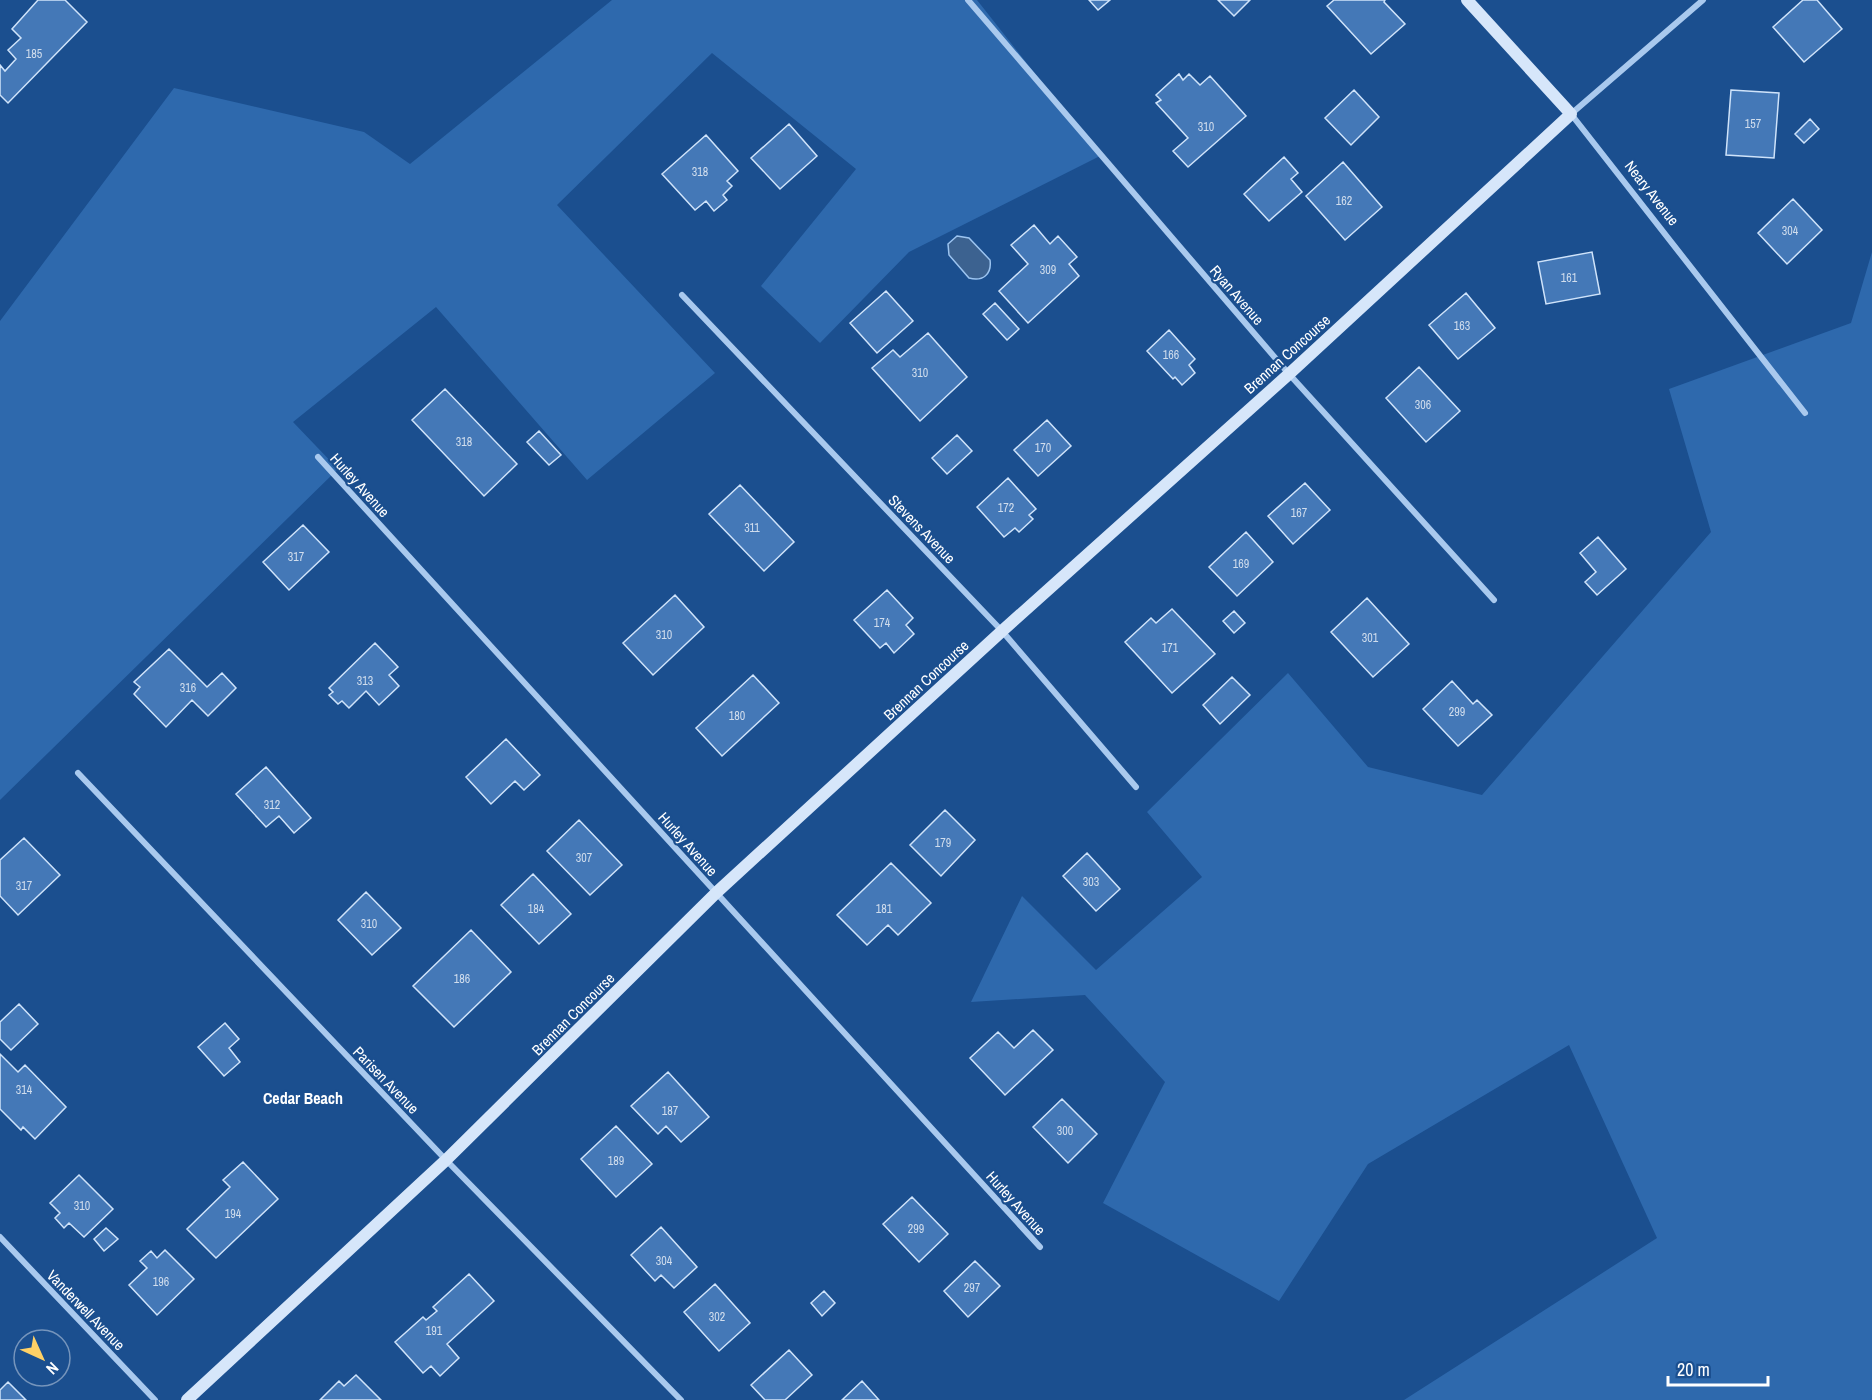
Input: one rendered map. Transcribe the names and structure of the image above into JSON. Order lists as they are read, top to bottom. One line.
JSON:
{"streets":{"main road":["Neary Avenue","Brennan Concourse"],"street":["Ryan Avenue","Hurley Avenue","Stevens Avenue","Parisen Avenue","Vanderwell Avenue"]},"crossings":[["Neary Avenue","Brennan Concourse"],["Ryan Avenue","Brennan Concourse"],["Brennan Concourse","Hurley Avenue"],["Brennan Concourse","Stevens Avenue"],["Brennan Concourse","Parisen Avenue"]],"districts":["Cedar Beach"],"house_numbers":["185","157","310","318","162","304","309","161","163","166","310","306","318","170","172","167","311","317","169","174","310","301","171","313","316","299","180","312","179","307","303","317","184","181","310","186","314","187","300","189","310","194","299","304","196","297","302","191"],"scale_bar":"20 m","north":"bottom right"}
